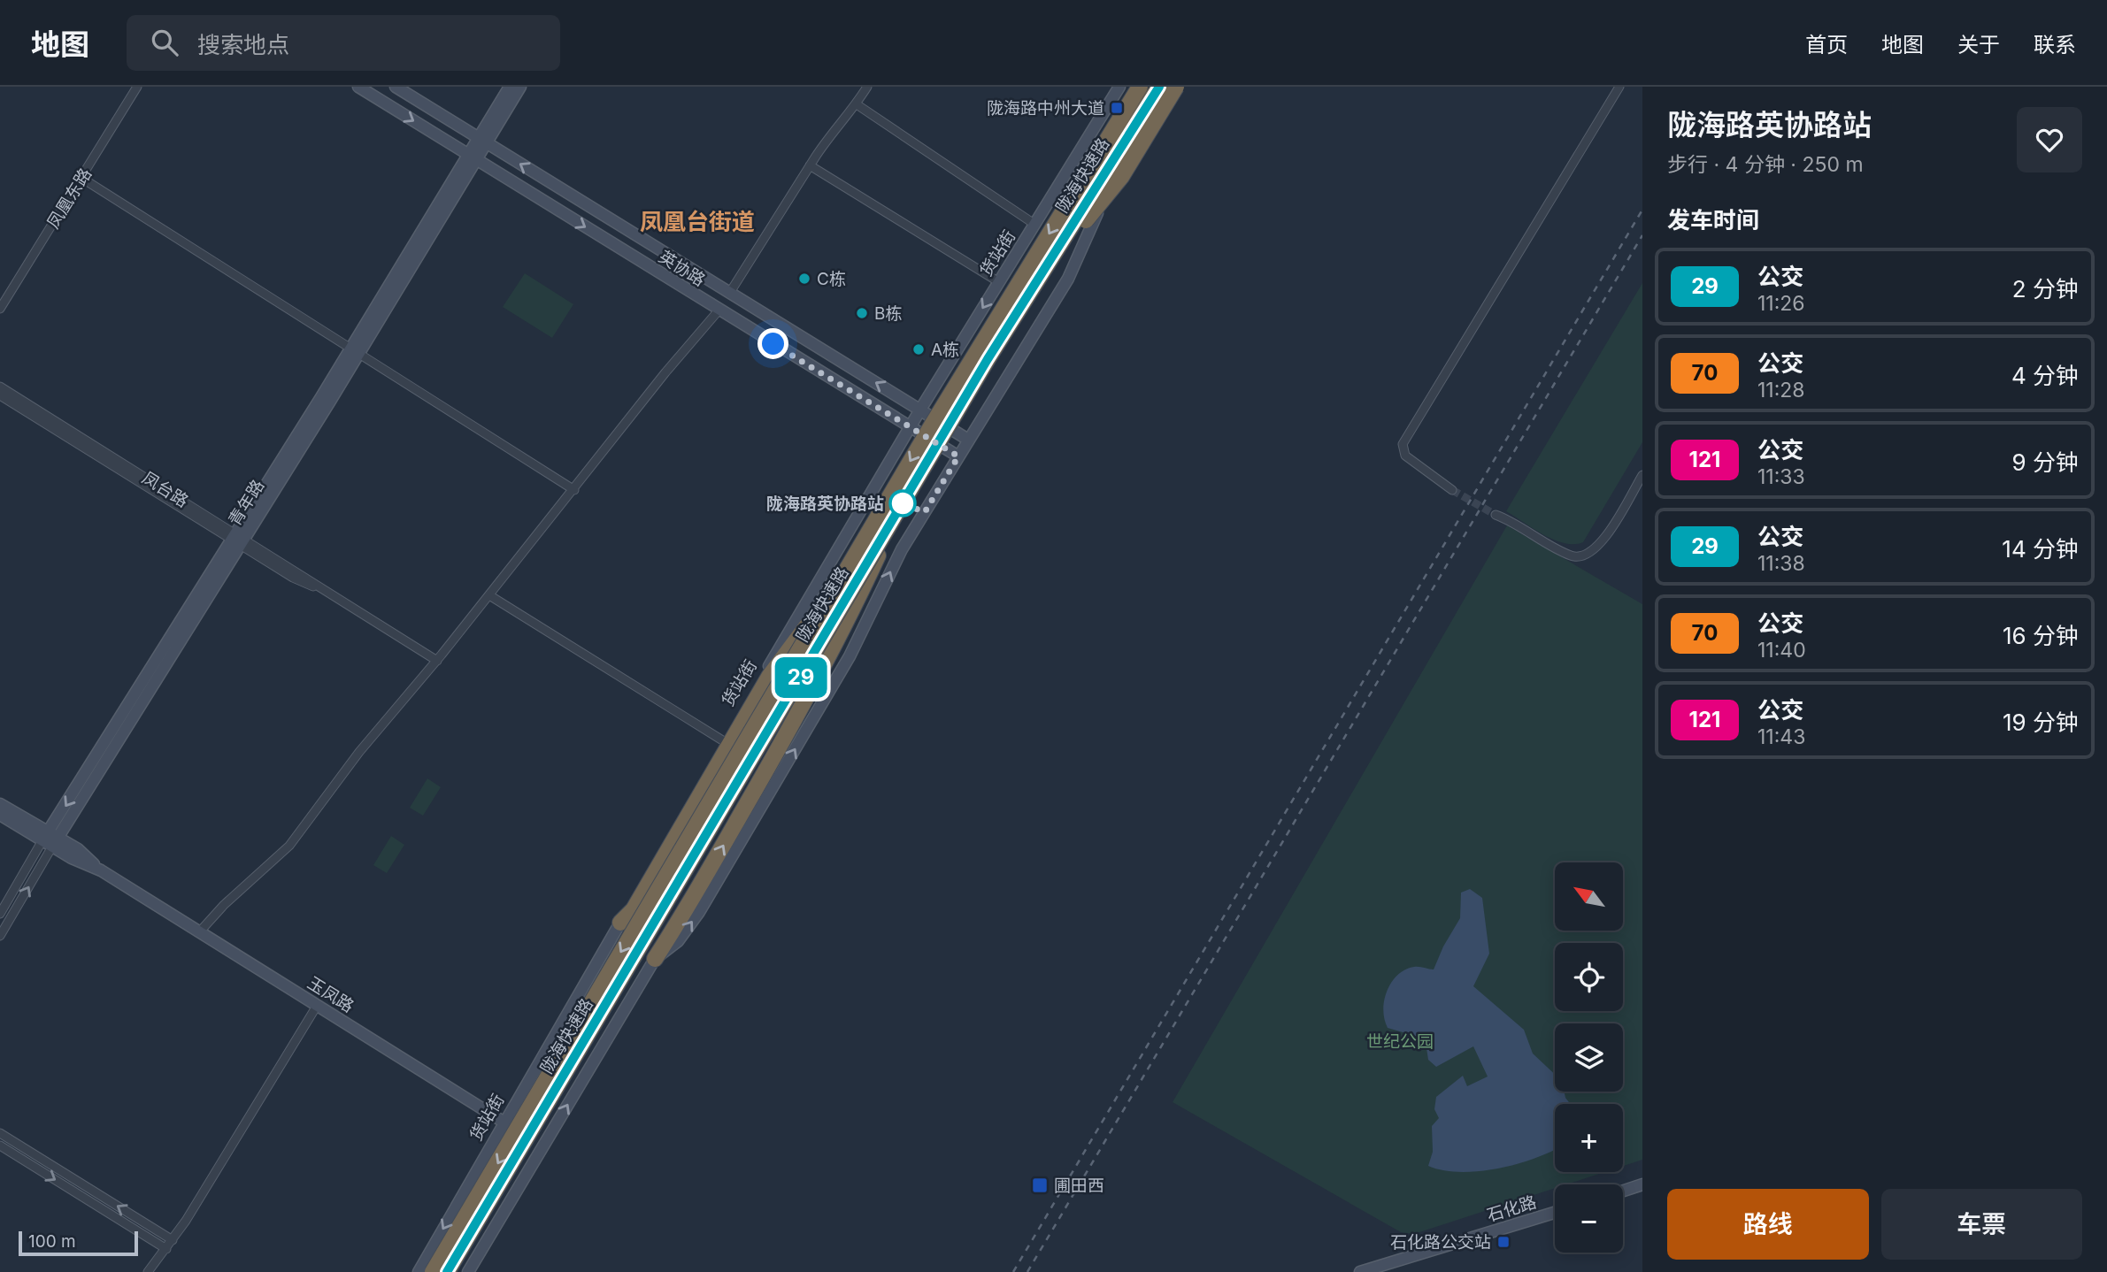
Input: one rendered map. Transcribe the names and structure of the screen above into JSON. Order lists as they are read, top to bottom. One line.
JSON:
{"streets":{"highway":["陇海快速路"],"street":["凤凰东路","货站街","英协路","凤台路","青年路","玉凤路","石化路"]},"crossings":[["货站街","英协路"],["货站街","玉凤路"],["英协路","青年路"],["凤台路","青年路"],["青年路","玉凤路"]],"districts":["凤凰台街道"],"parks":["世纪公园"],"places":{"transit":["陇海路中州大道","圃田西","石化路公交站"],"other":["C栋","B栋","A栋","陇海路英协路站"]},"lines":["bus line 29"],"scale_bar":"100 m","north":"top left","page":{"header":"地图","search":"搜索地点","nav":["首页","地图","关于","联系"],"on_map":"29","heading":[["陇海路英协路站","步行 · 4 分钟 · 250 m"],"发车时间"],"list":[{"mark":"29","name":"公交","note":"11:26","value":"2 分钟"},{"mark":"70","name":"公交","note":"11:28","value":"4 分钟"},{"mark":"121","name":"公交","note":"11:33","value":"9 分钟"},{"mark":"29","name":"公交","note":"11:38","value":"14 分钟"},{"mark":"70","name":"公交","note":"11:40","value":"16 分钟"},{"mark":"121","name":"公交","note":"11:43","value":"19 分钟"}],"map_buttons":["+","−"],"buttons":["路线","车票"],"scale":"100 m"}}
